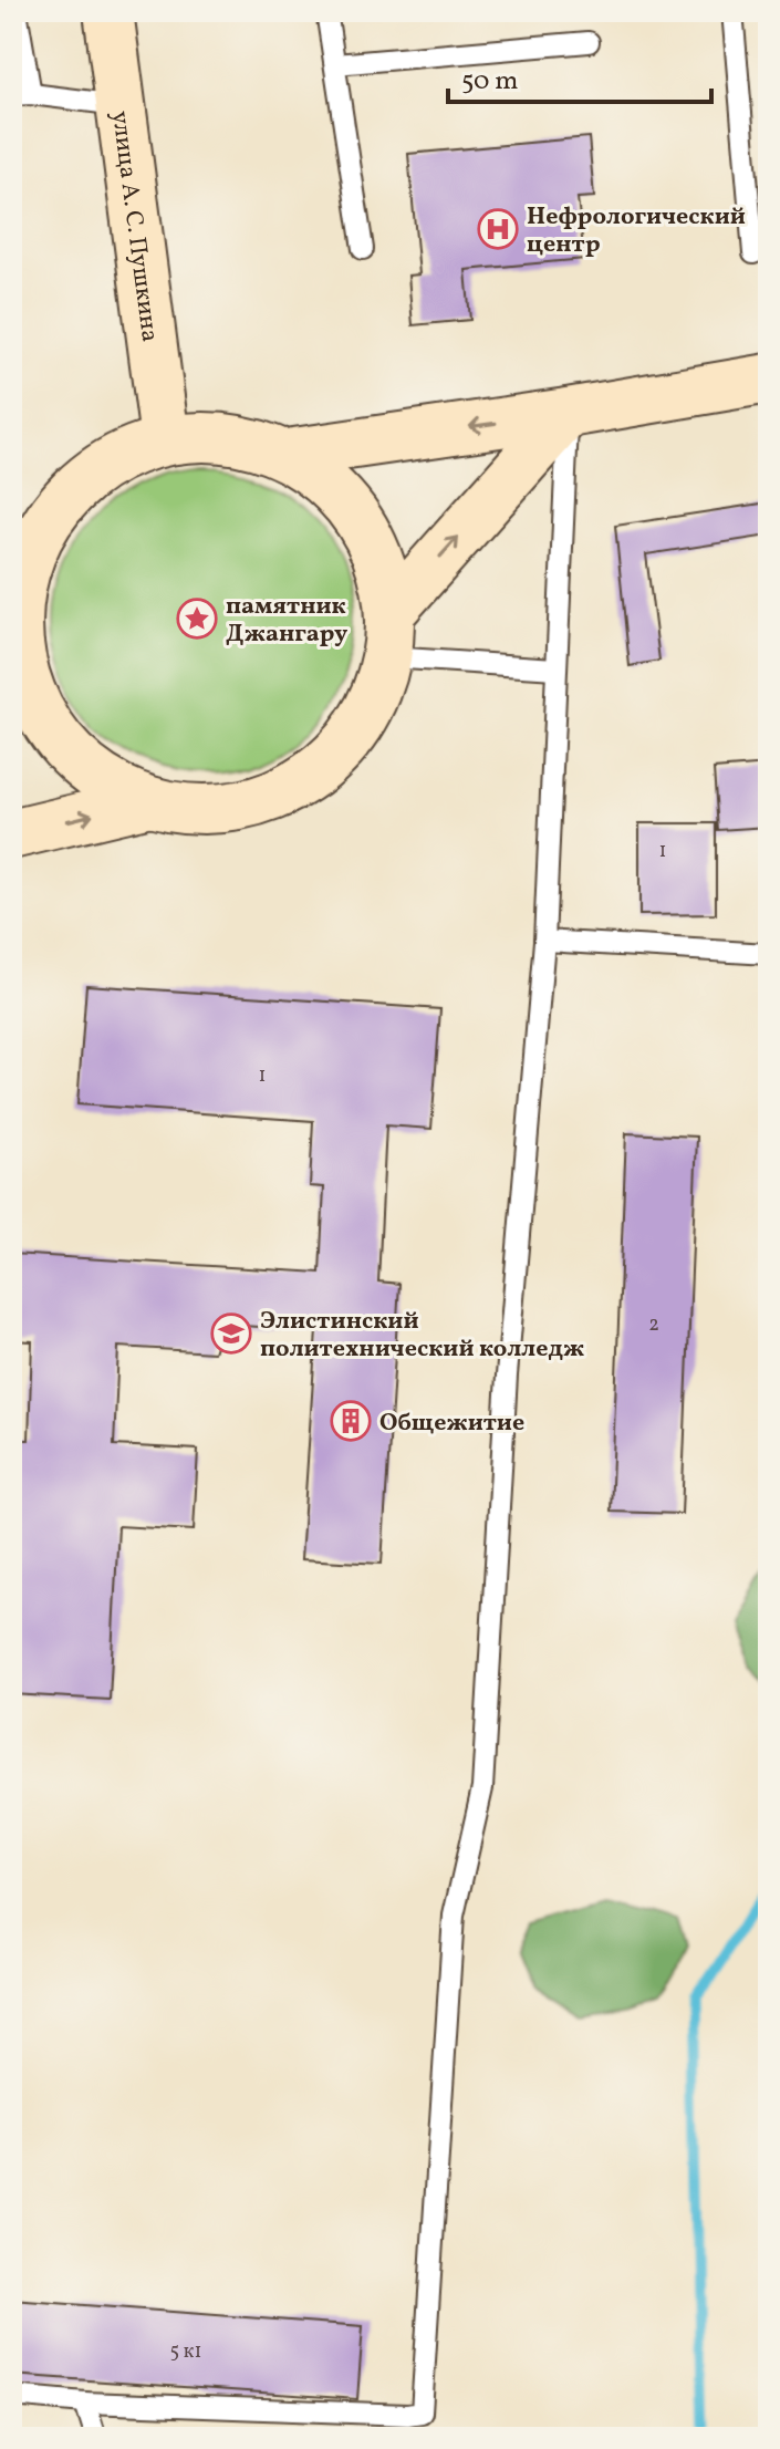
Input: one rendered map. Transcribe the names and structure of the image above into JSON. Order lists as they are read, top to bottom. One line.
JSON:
{"streets":{"main road":["улица А. С. Пушкина"]},"places":{"hospital":["Нефрологический центр"],"place":["памятник Джангару"],"school or university":["Элистинский политехнический колледж"],"building":["Общежитие"]},"house_numbers":["1","1","2","5 к1"],"scale_bar":"50 m"}
